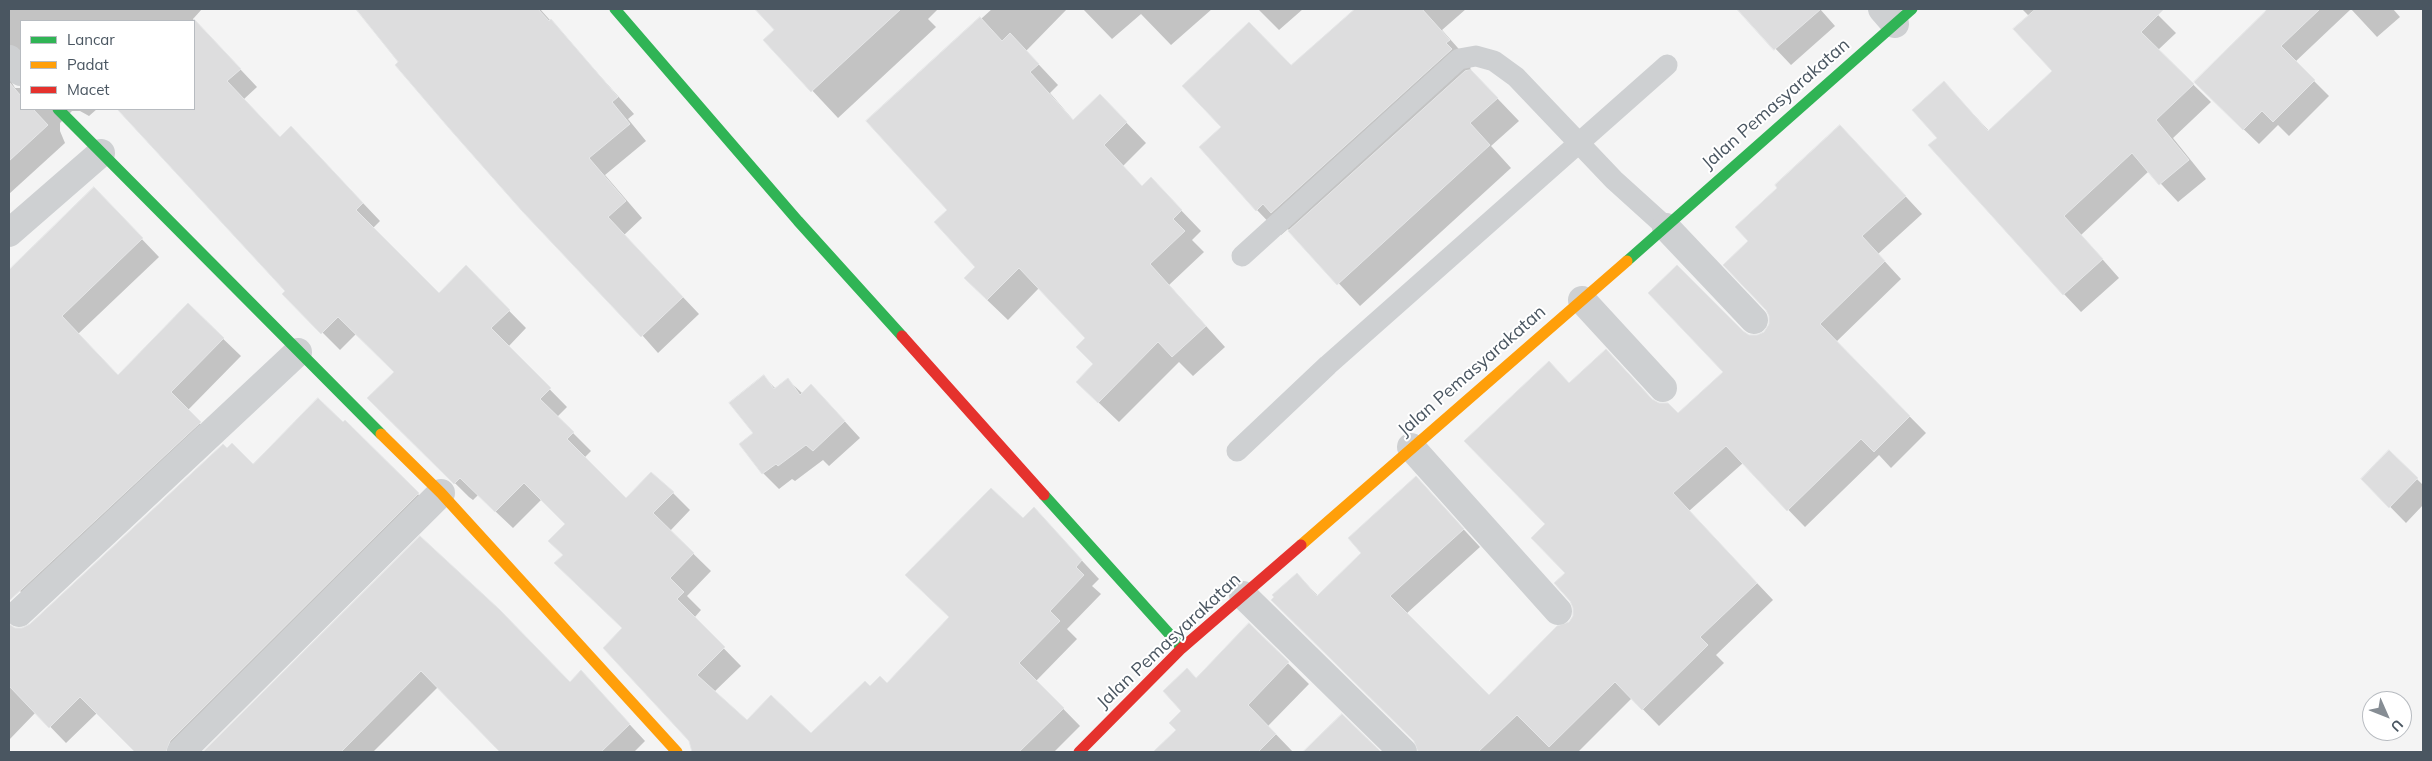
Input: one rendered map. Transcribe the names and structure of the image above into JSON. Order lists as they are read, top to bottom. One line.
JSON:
{"streets":{"street":["Jalan Pemasyarakatan"]},"legend":["Lancar","Padat","Macet"],"north":"bottom right"}
